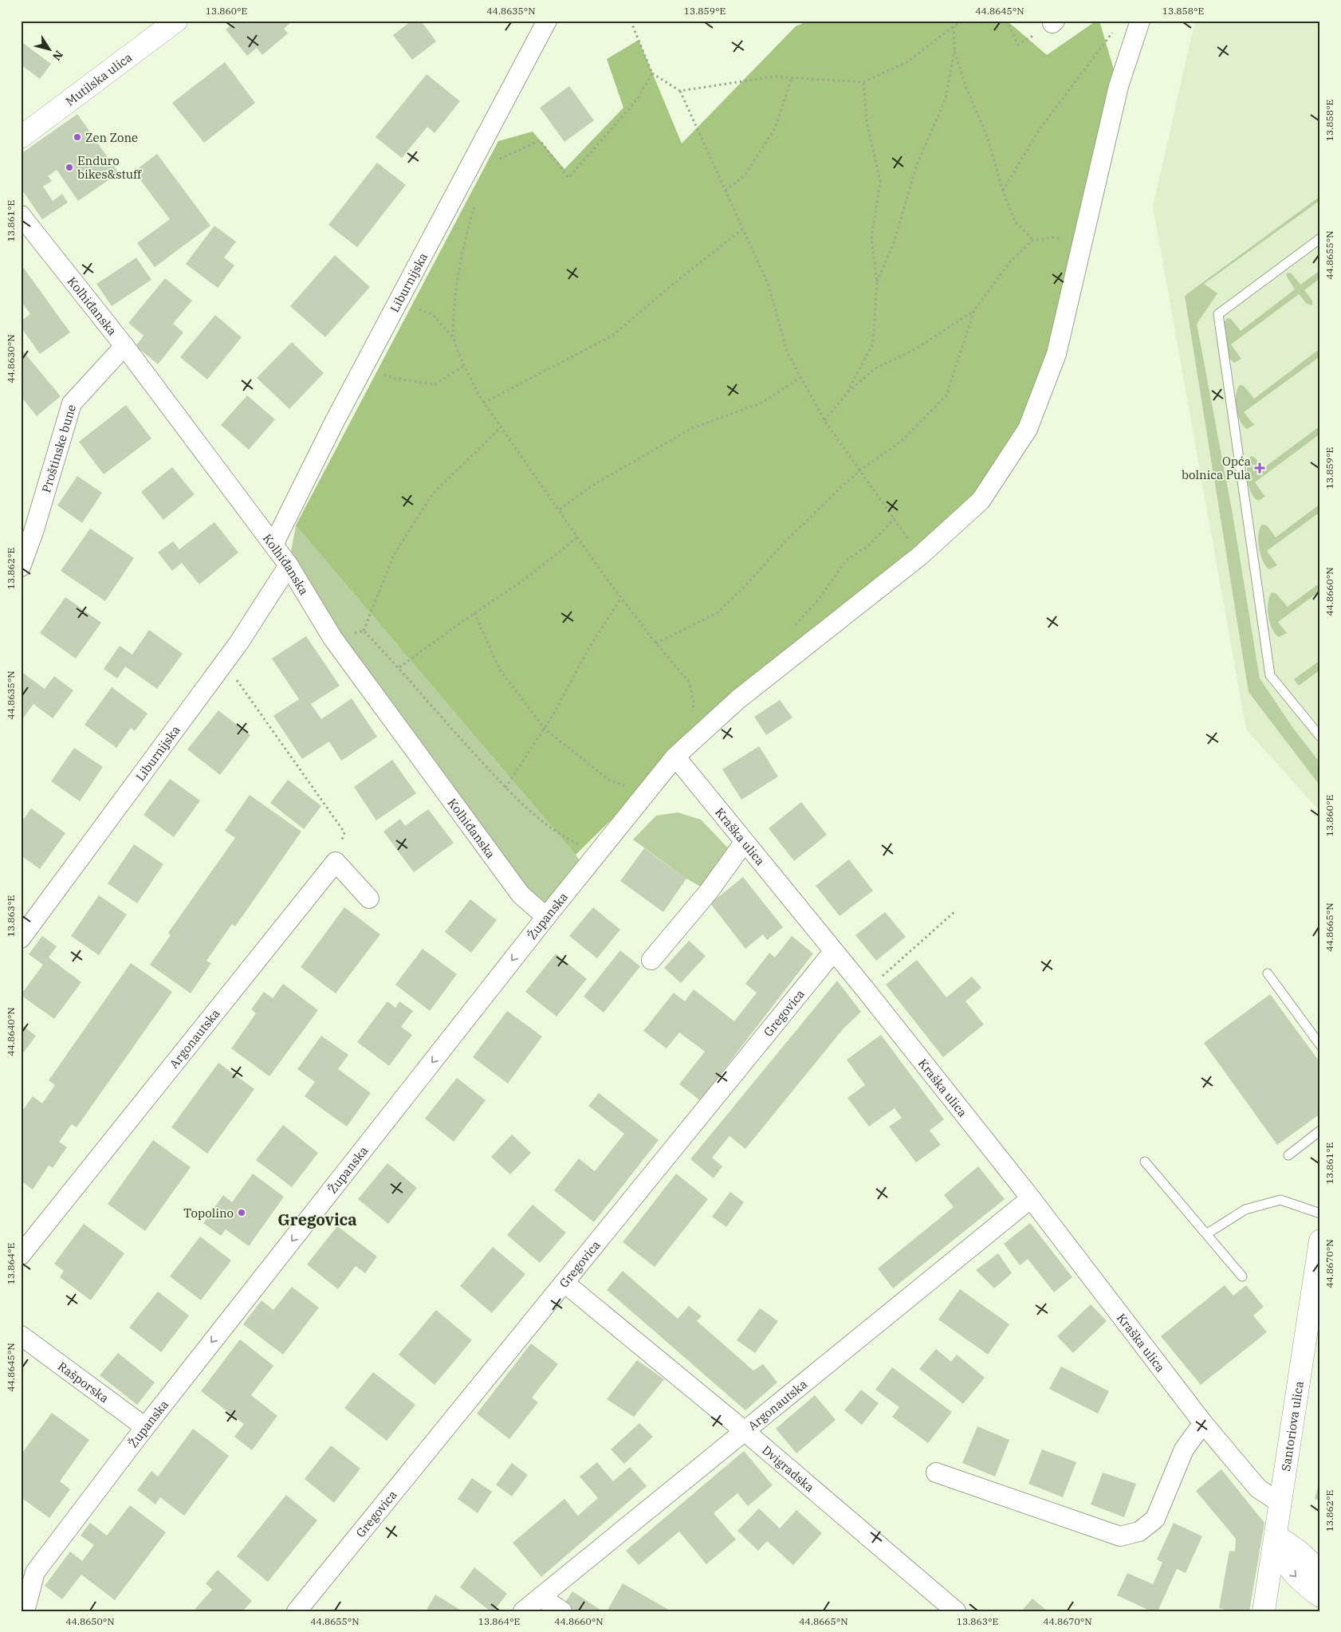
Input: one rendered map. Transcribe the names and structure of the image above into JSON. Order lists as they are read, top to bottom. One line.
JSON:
{"streets":{"main road":["Mutilska ulica","Santoriova ulica"],"street":["Liburnijska","Kolhiđanska","Proštinske bune","Kraška ulica","Županska","Gregovica","Argonautska","Rašporska","Dvigradska"]},"crossings":[["Liburnijska","Kolhiđanska"],["Kolhiđanska","Proštinske bune"],["Kolhiđanska","Županska"],["Kraška ulica","Županska"],["Kraška ulica","Gregovica"],["Kraška ulica","Argonautska"],["Kraška ulica","Santoriova ulica"],["Županska","Rašporska"],["Gregovica","Dvigradska"],["Argonautska","Dvigradska"]],"districts":["Gregovica"],"places":{"other":["Zen Zone","Enduro bikes&stuff","Topolino"],"health":["Opća bolnica Pula"]},"north":"bottom right","coordinates":["13.860°E","44.8635°N","13.859°E","44.8645°N","13.858°E","13.861°E","44.8655°N","44.8630°N","13.862°E","44.8660°N","13.863°E","44.8665°N","44.8640°N","13.864°E","44.8670°N","44.8650°N"]}
